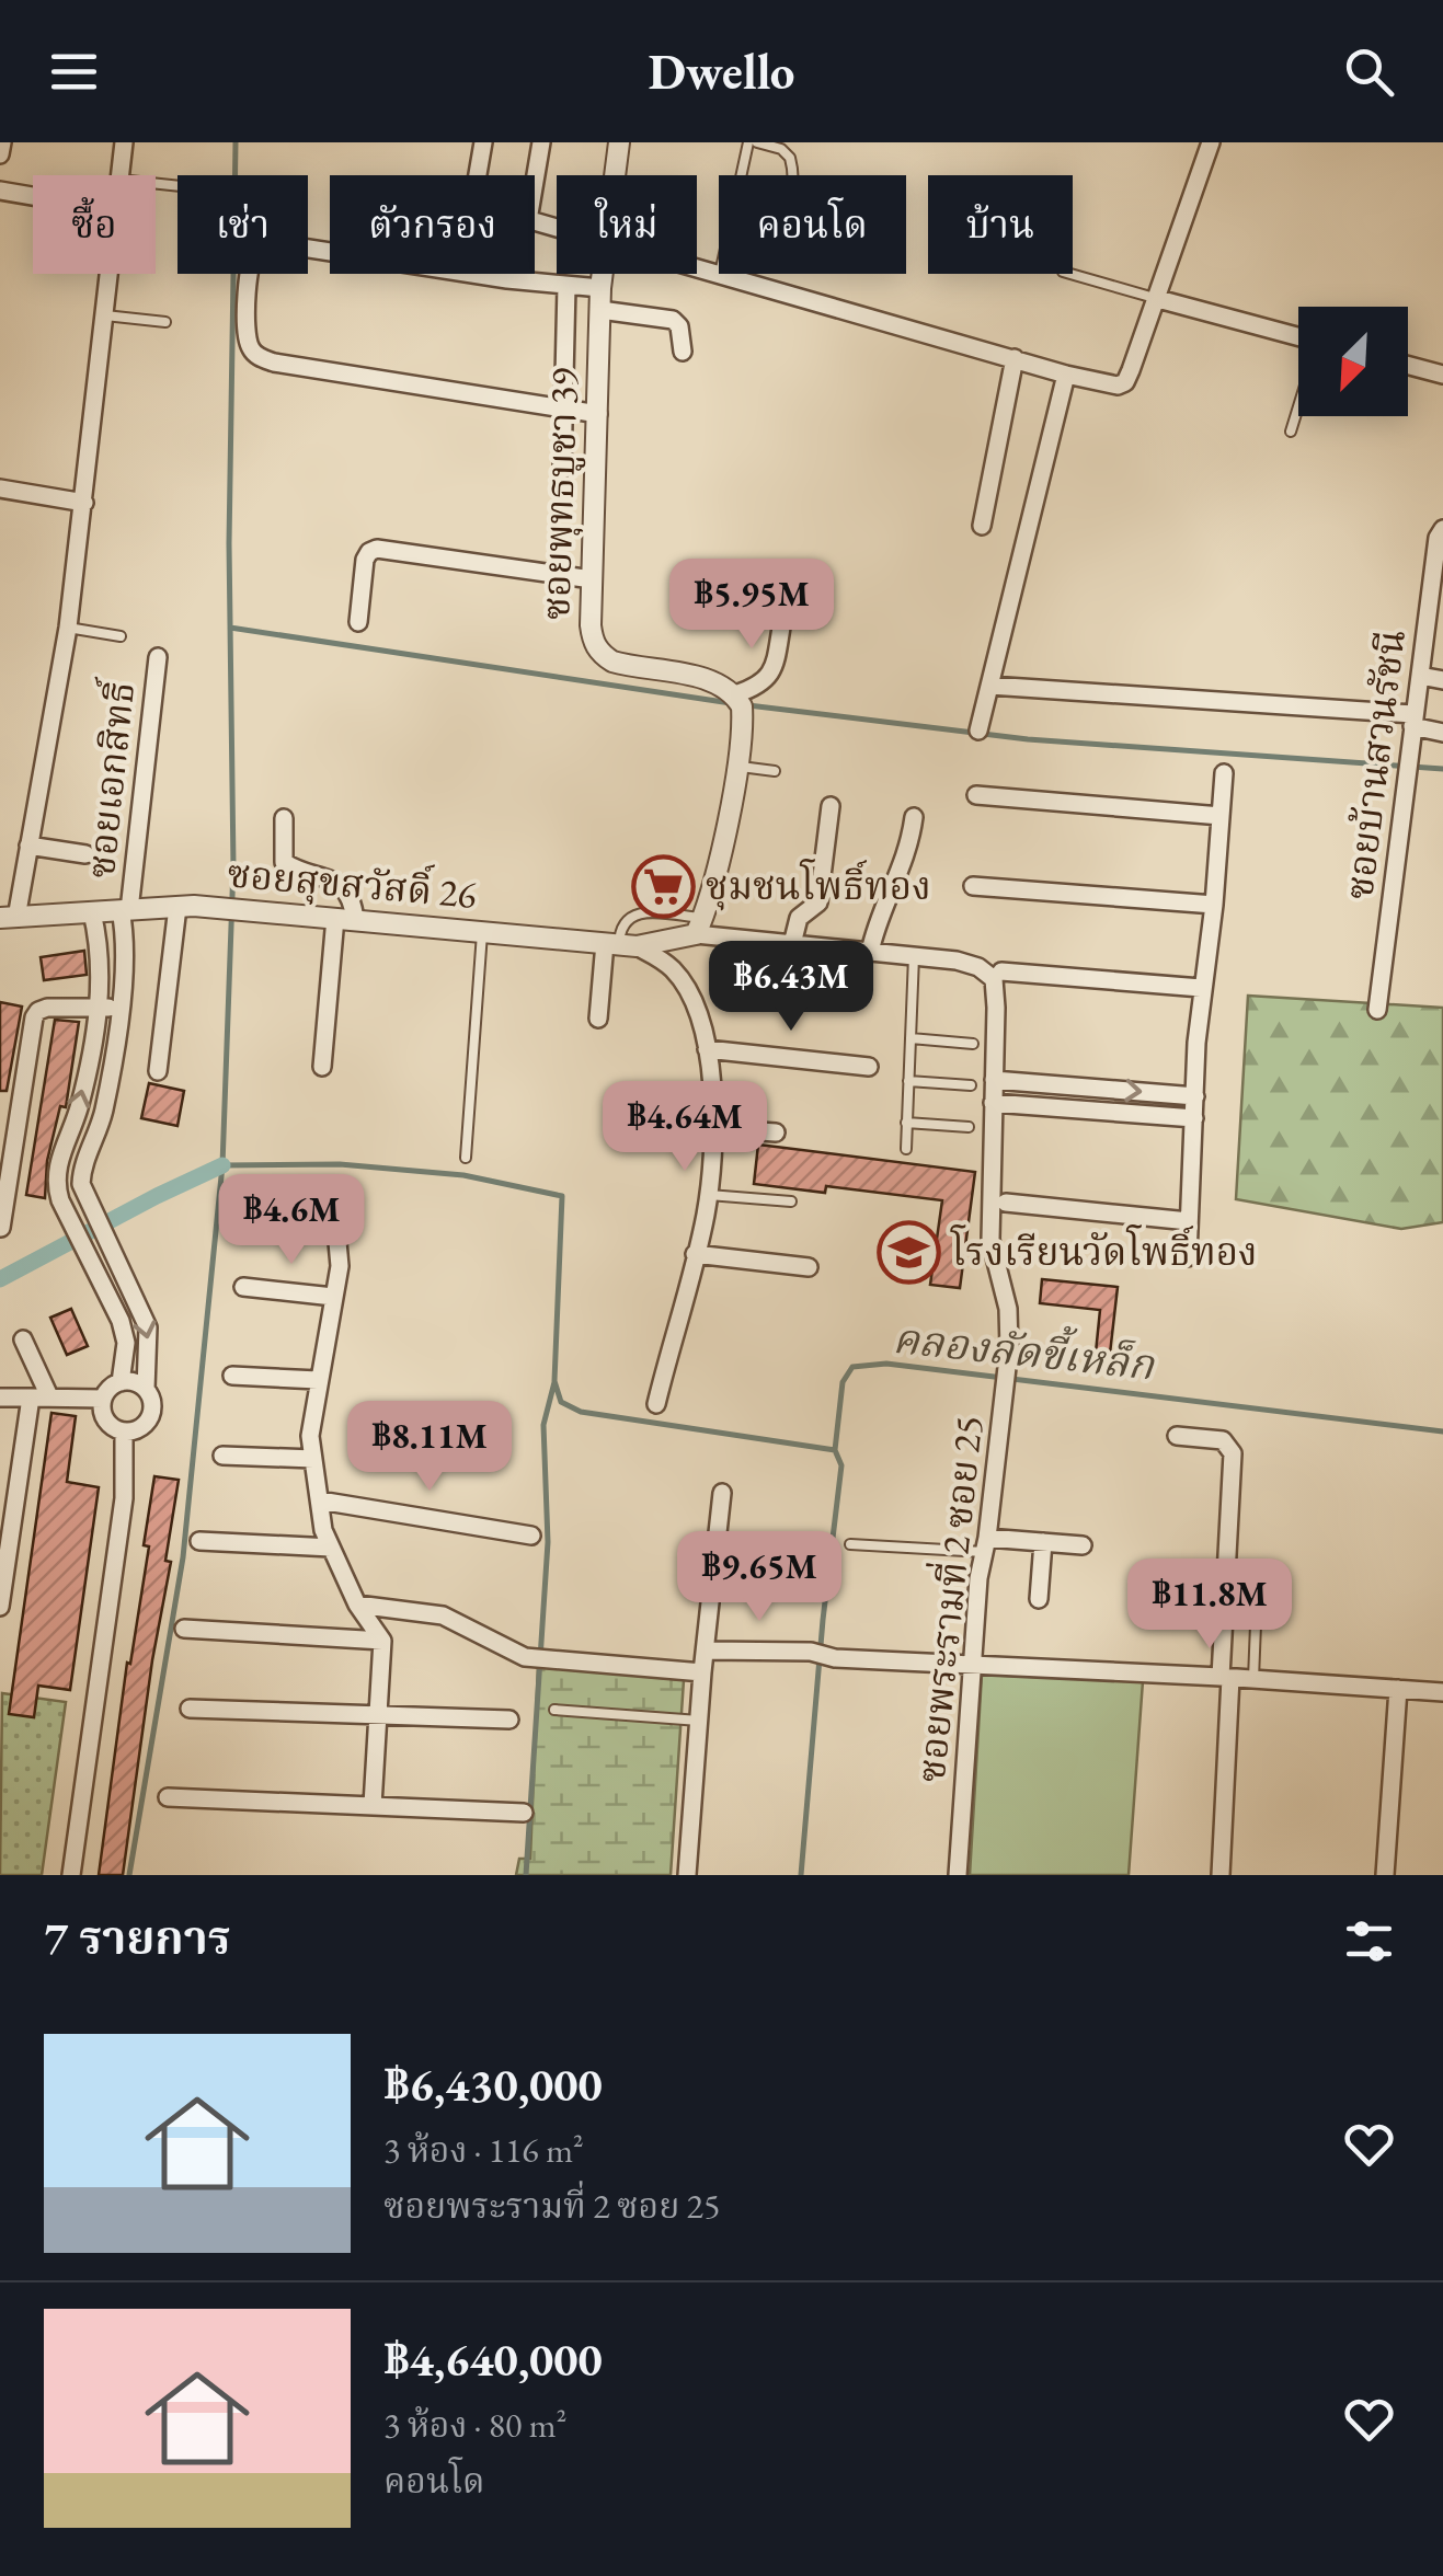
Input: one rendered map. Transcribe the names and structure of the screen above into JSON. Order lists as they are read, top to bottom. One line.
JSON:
{"streets":{"street":["ซอยพุทธบูชา 39","ซอยบ้านสวนรัชนี","ซอยเอกสิทธิ์","ซอยสุขสวัสดิ์ 26","ซอยพระรามที่ 2 ซอย 25"]},"crossings":[["ซอยเอกสิทธิ์","ซอยสุขสวัสดิ์ 26"],["ซอยสุขสวัสดิ์ 26","ซอยพระรามที่ 2 ซอย 25"]],"water":["คลองลัดขี้เหล็ก"],"places":{"supermarket":["ชุมชนโพธิ์ทอง"],"school or university":["โรงเรียนวัดโพธิ์ทอง"]},"north":"bottom left","page":{"header":"Dwello","chip":["ซื้อ","เช่า","ตัวกรอง","ใหม่","คอนโด","บ้าน"],"price":["฿5.95M","฿6.43M","฿4.64M","฿4.6M","฿8.11M","฿9.65M","฿11.8M"],"heading":"7 รายการ","list":[{"name":"฿6,430,000","note":"3 ห้อง · 116 m² · ซอยพระรามที่ 2 ซอย 25"},{"name":"฿4,640,000","note":"3 ห้อง · 80 m² · คอนโด"}]}}
